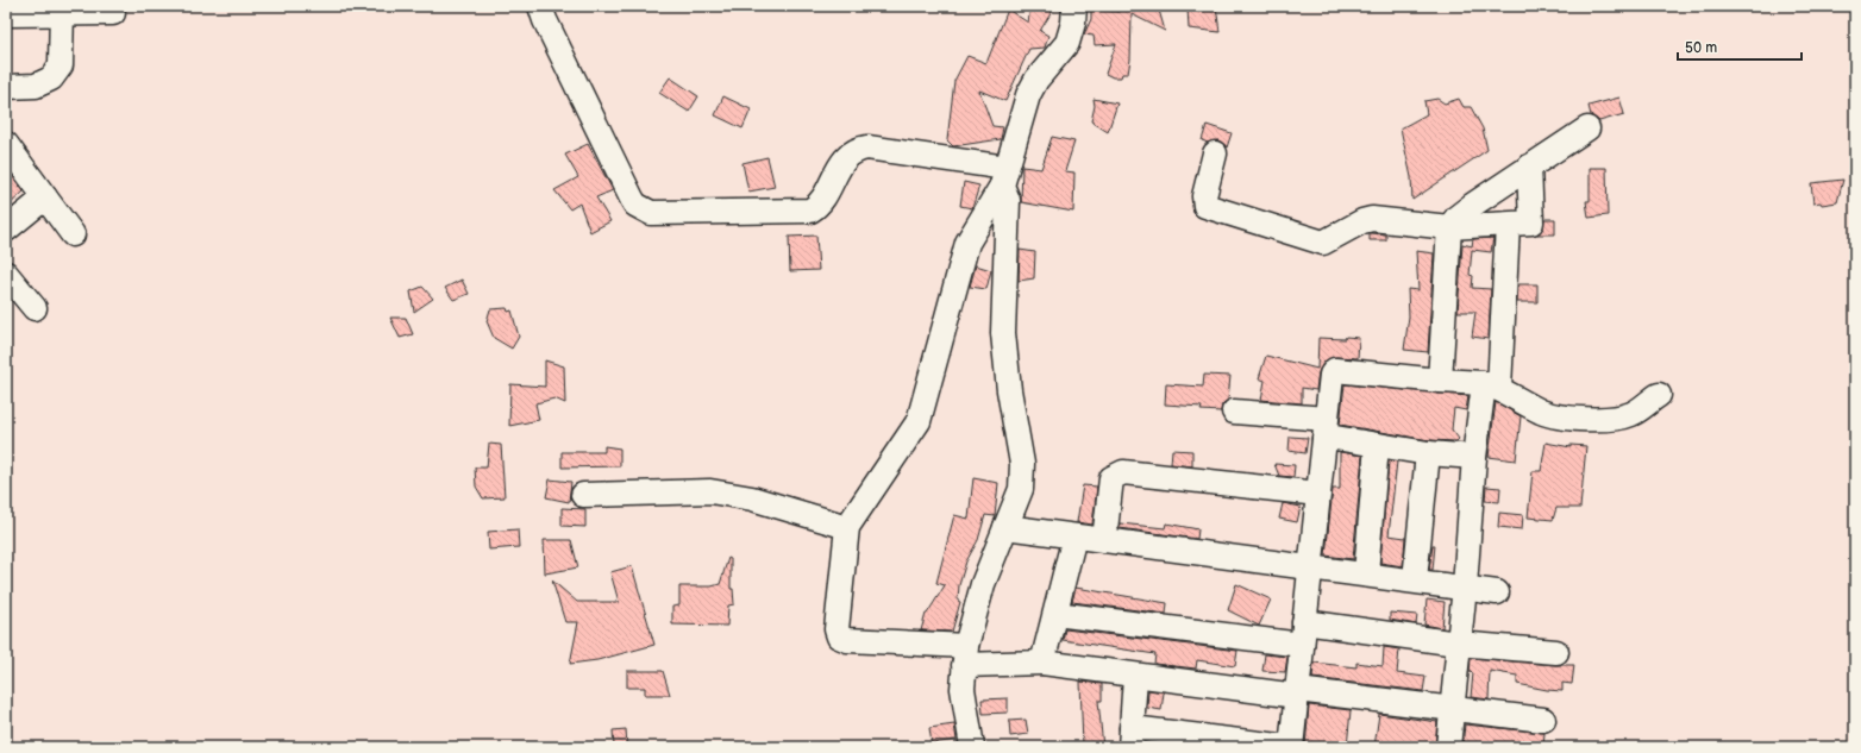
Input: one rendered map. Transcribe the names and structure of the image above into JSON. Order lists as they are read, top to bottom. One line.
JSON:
{"scale_bar":"50 m"}
